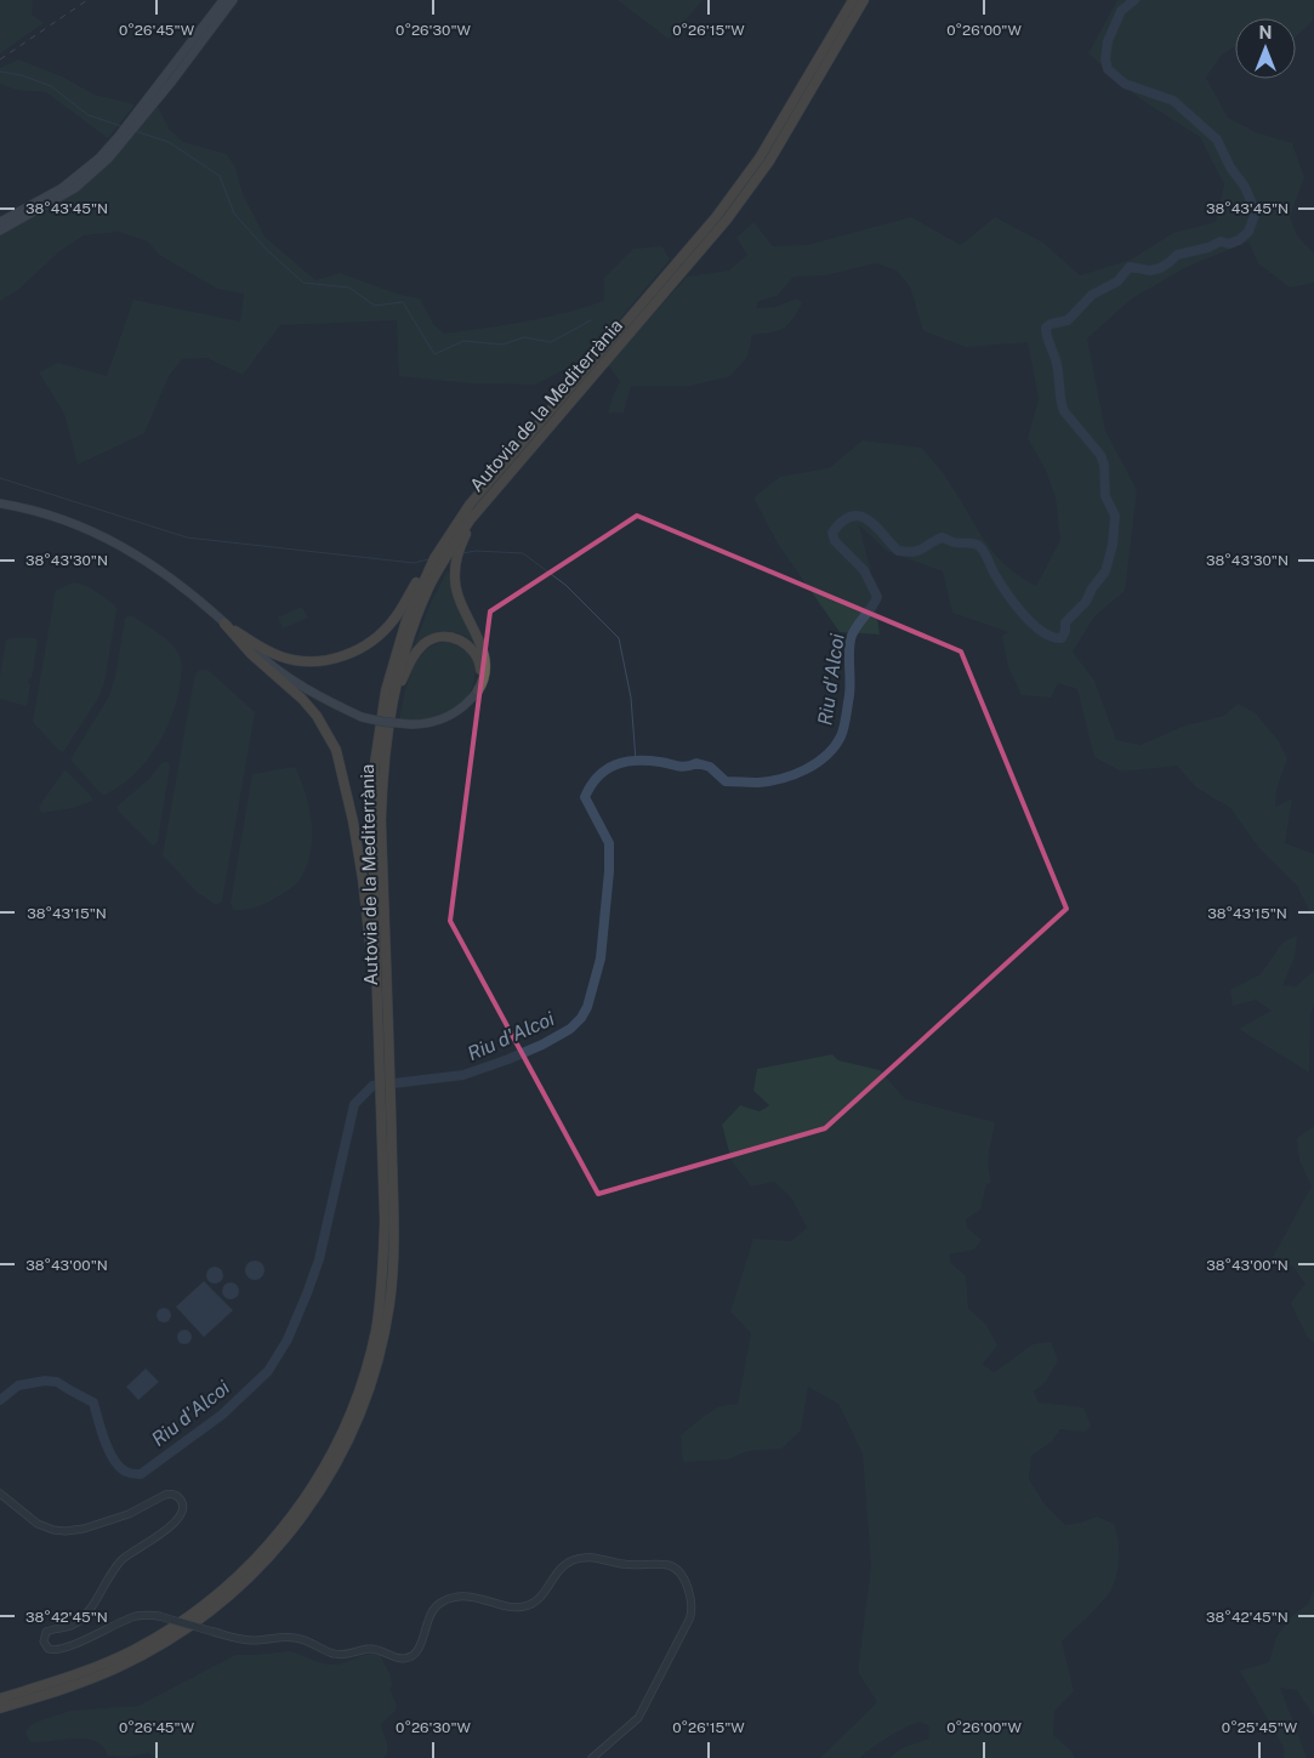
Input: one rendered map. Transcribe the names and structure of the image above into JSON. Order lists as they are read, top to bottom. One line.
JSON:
{"streets":{"highway":["Autovia de la Mediterrània"]},"water":["Riu d'Alcoi"],"north":"top","coordinates":["0°26'45\"W","0°26'30\"W","0°26'15\"W","0°26'00\"W","38°43'45\"N","38°43'30\"N","38°43'15\"N","38°43'00\"N","38°42'45\"N","0°25'45\"W"]}
